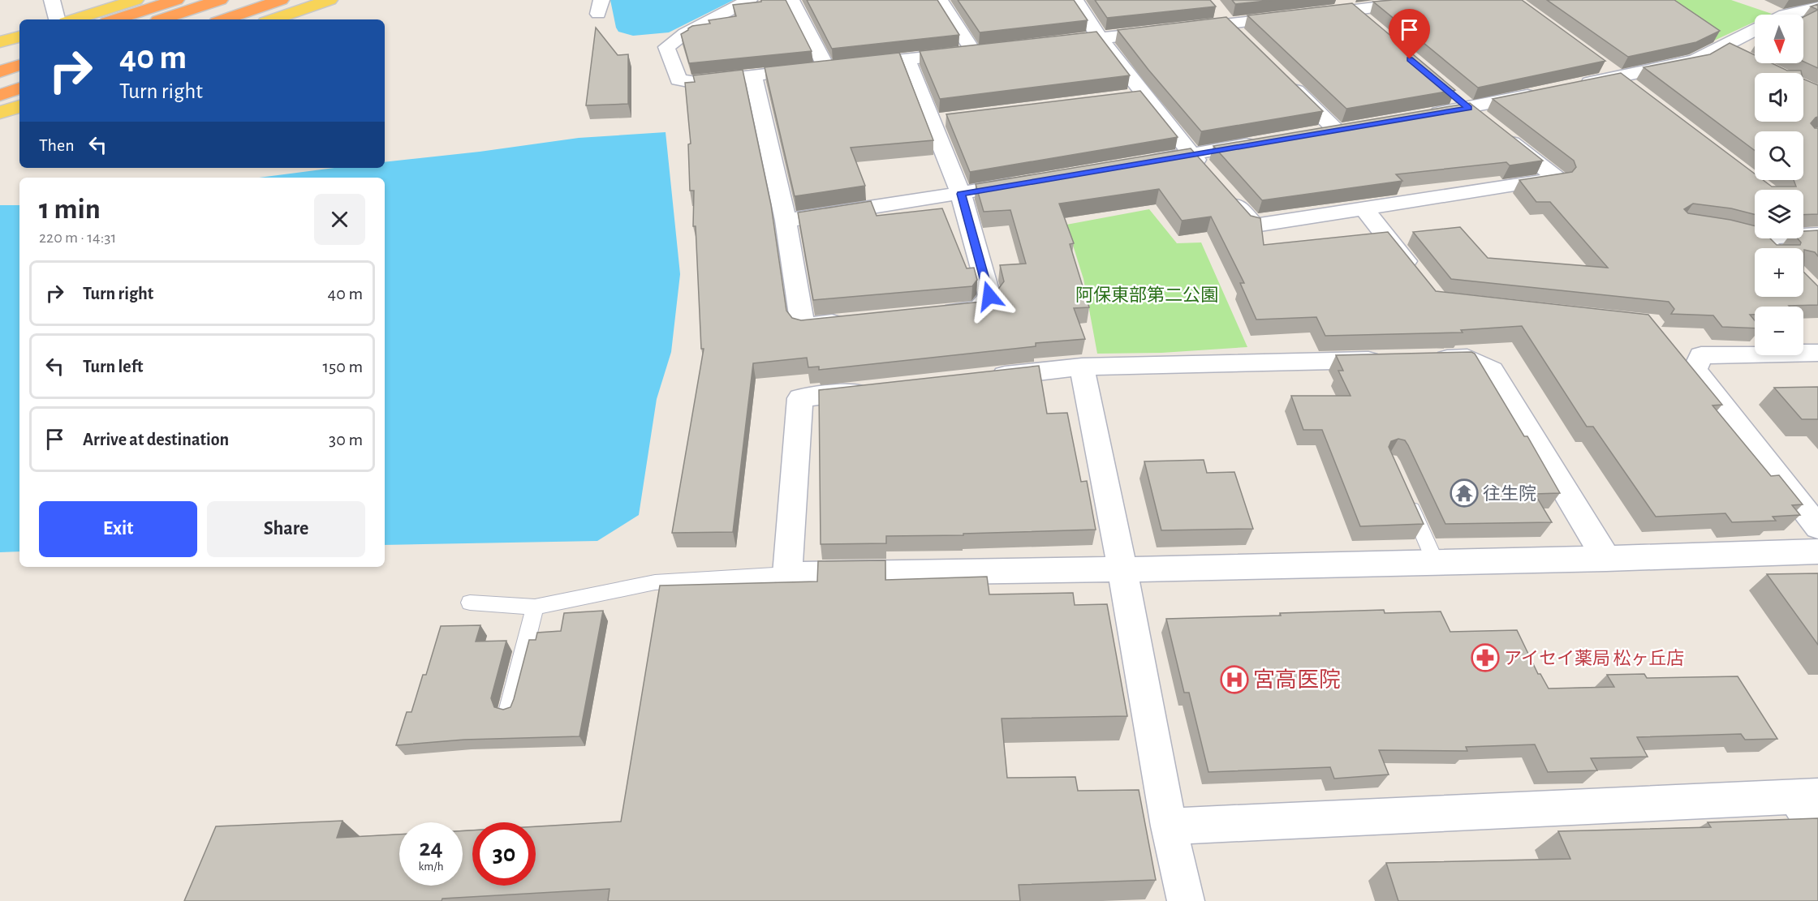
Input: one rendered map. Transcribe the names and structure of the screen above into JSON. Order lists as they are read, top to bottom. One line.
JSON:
{"parks":["阿保東部第二公園"],"places":{"temple":["往生院"],"pharmacy":["アイセイ薬局 松ヶ丘店"],"hospital":["宮高医院"]},"north":"bottom","page":{"map_buttons":["+","−"],"turn":["40 m","Turn right"],"then":"Then","heading":["1 min","220 m · 14:31"],"list":[{"name":"Turn right","value":"40 m"},{"name":"Turn left","value":"150 m"},{"name":"Arrive at destination","value":"30 m"}],"buttons":["Exit","Share"],"speed":"24 km/h","limit":"30"}}
